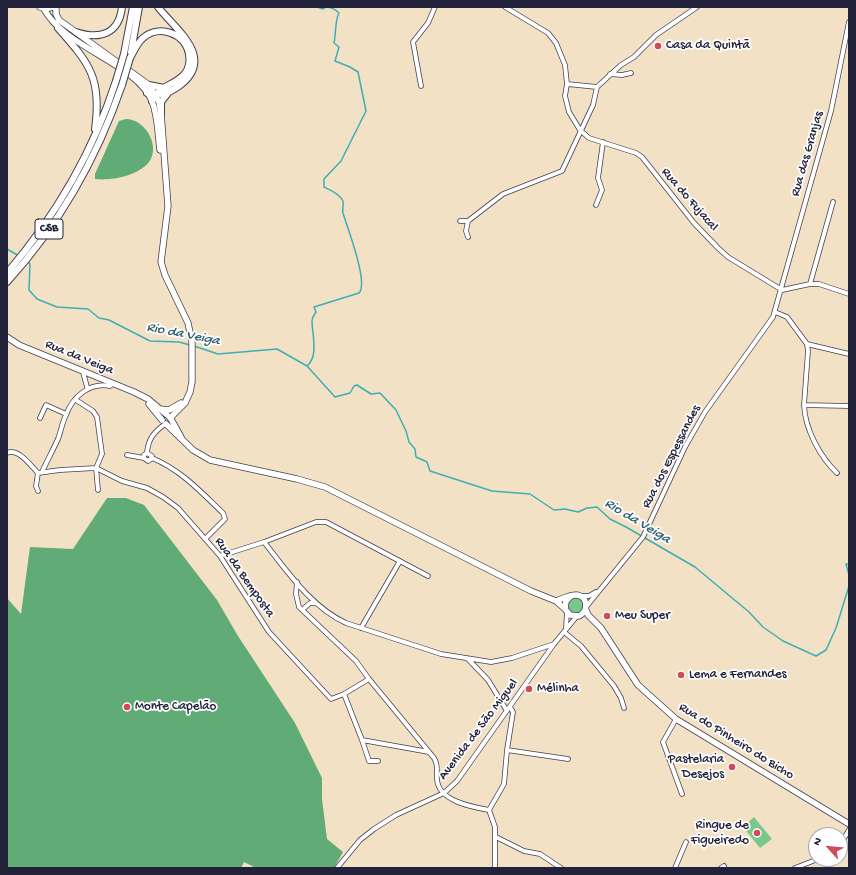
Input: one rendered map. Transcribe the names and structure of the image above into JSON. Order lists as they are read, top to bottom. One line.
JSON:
{"streets":{"highway":["CSB"],"main road":["Rua da Veiga","Rua do Pinheiro do Bicho"],"street":["Rua das Granjas","Rua do Fujacal","Rua dos Espessandes","Rua da Bemposta","Avenida de São Miguel"]},"crossings":[["Rua das Granjas","Rua do Fujacal"],["Rua das Granjas","Rua dos Espessandes"],["Rua do Fujacal","Rua dos Espessandes"],["Rua dos Espessandes","Avenida de São Miguel"],["Rua dos Espessandes","Rua do Pinheiro do Bicho"],["Avenida de São Miguel","Rua do Pinheiro do Bicho"]],"water":["Rio da Veiga"],"places":["Casa da Quintã","Meu Super","Lema e Fernandes","Mélinha","Monte Capelão","Pastelaria Desejos","Ringue de Figueiredo"],"north":"top left"}
